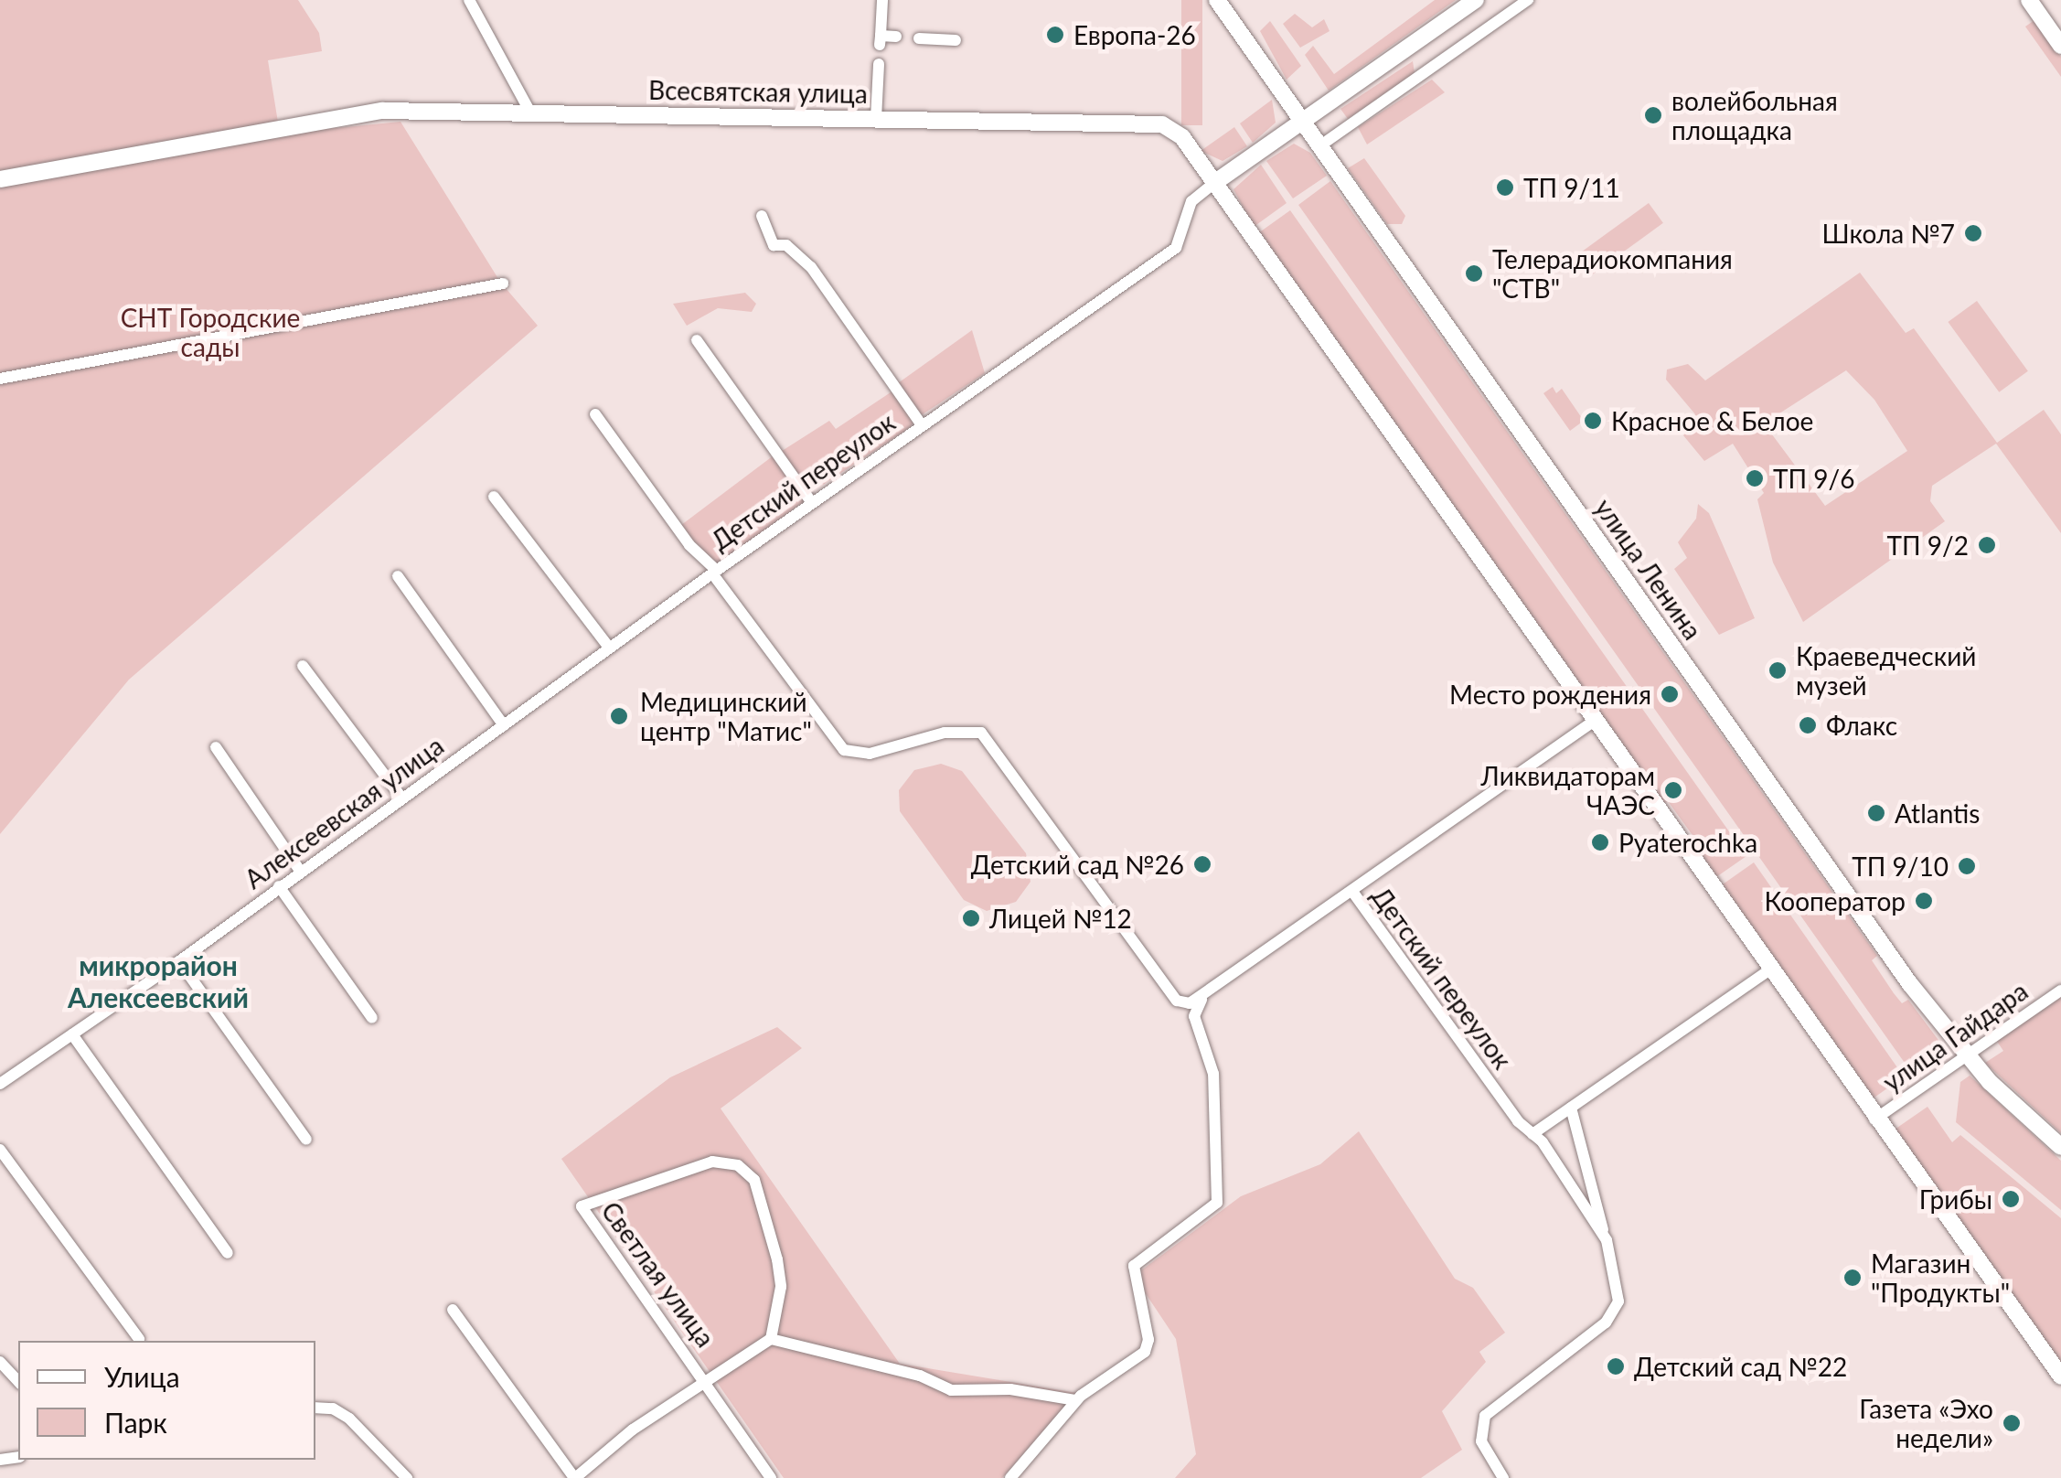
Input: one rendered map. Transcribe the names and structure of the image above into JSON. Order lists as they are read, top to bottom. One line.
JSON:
{"streets":{"street":["Всесвятская улица","Детский переулок","улица Ленина","Алексеевская улица","улица Гайдара","Светлая улица"]},"crossings":[["Всесвятская улица","Детский переулок"],["Всесвятская улица","улица Гайдара"],["Детский переулок","Алексеевская улица"],["улица Ленина","улица Гайдара"]],"districts":["микрорайон Алексеевский"],"parks":["СНТ Городские сады"],"places":["Европа-26","волейбольная площадка","ТП 9/11","Школа №7","Телерадиокомпания \"СТВ\"","Красное & Белое","ТП 9/6","ТП 9/2","Краеведческий музей","Место рождения","Медицинский центр \"Матис\"","Флакс","Ликвидаторам ЧАЭС","Atlantis","Pyaterochka","Детский сад №26","ТП 9/10","Кооператор","Лицей №12","Грибы","Магазин \"Продукты\"","Детский сад №22","Газета «Эхо недели»"],"legend":["Улица","Парк"]}
